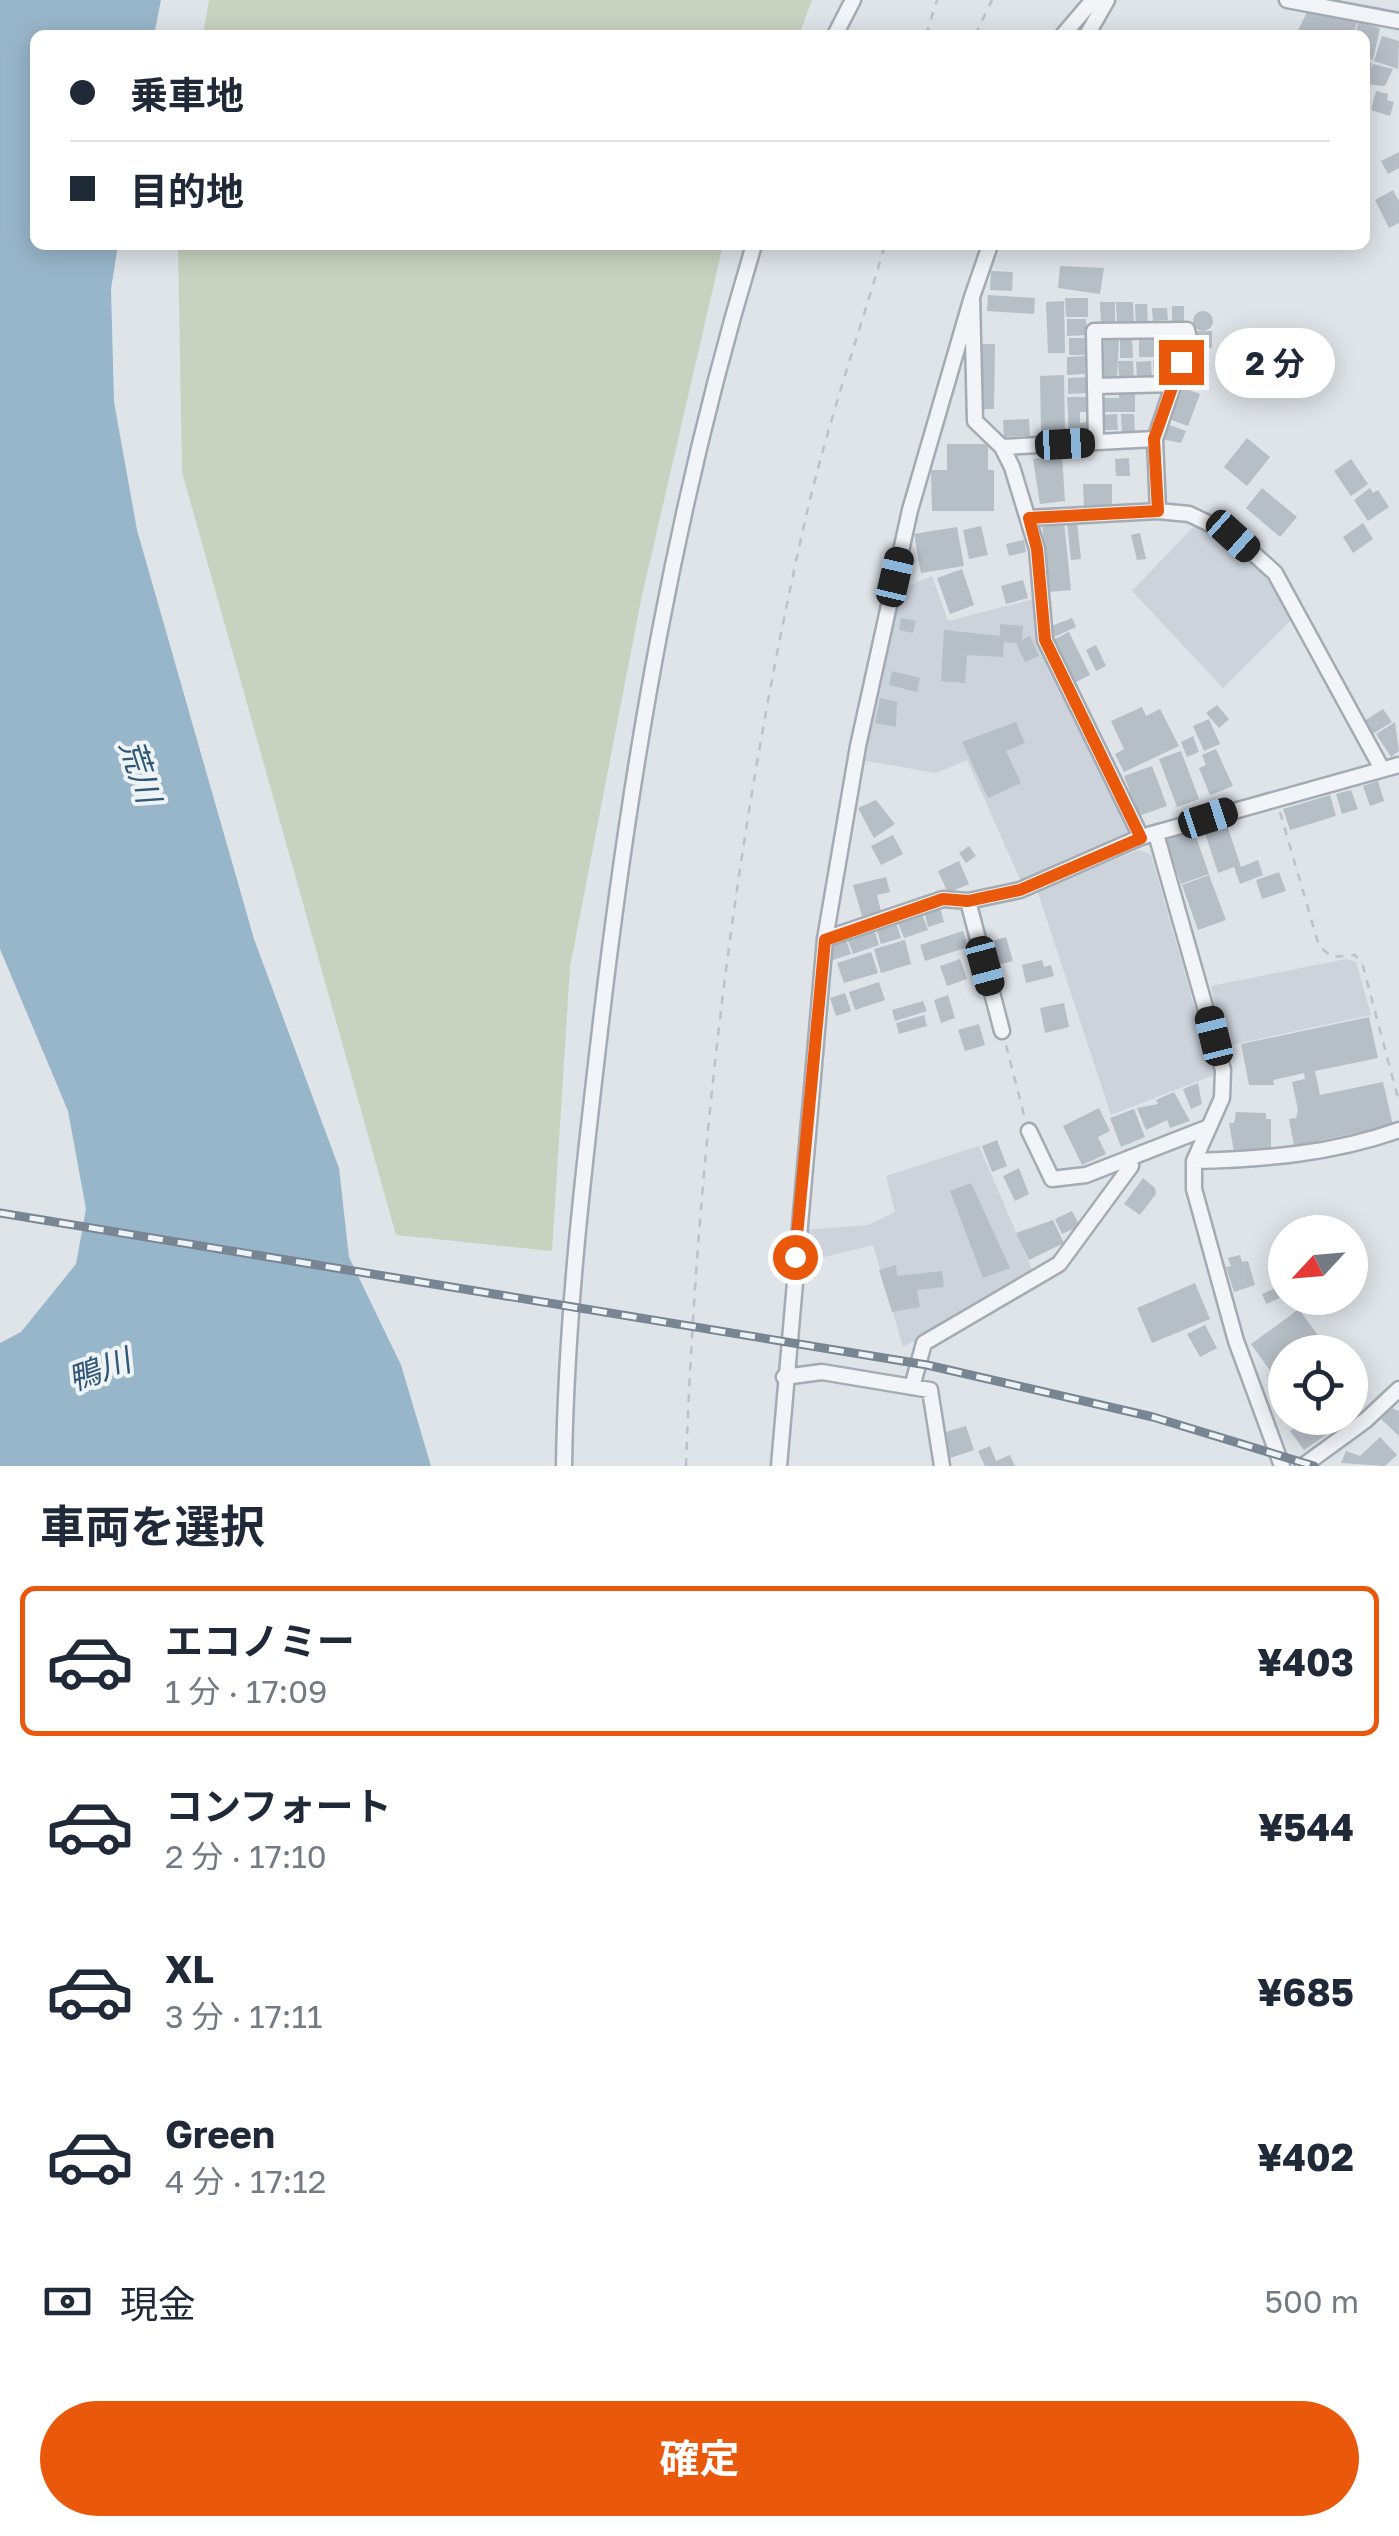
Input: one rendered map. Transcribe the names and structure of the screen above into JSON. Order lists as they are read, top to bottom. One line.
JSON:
{"water":["荒川","鴨川"],"north":"bottom left","page":{"banner":["乗車地","目的地"],"bubble":"2 分","heading":"車両を選択","list":[{"name":"エコノミー","note":"1 分 · 17:09","value":"¥403"},{"name":"コンフォート","note":"2 分 · 17:10","value":"¥544"},{"name":"XL","note":"3 分 · 17:11","value":"¥685"},{"name":"Green","note":"4 分 · 17:12","value":"¥402"}],"pay":["現金","500 m"],"buttons":"確定"}}
